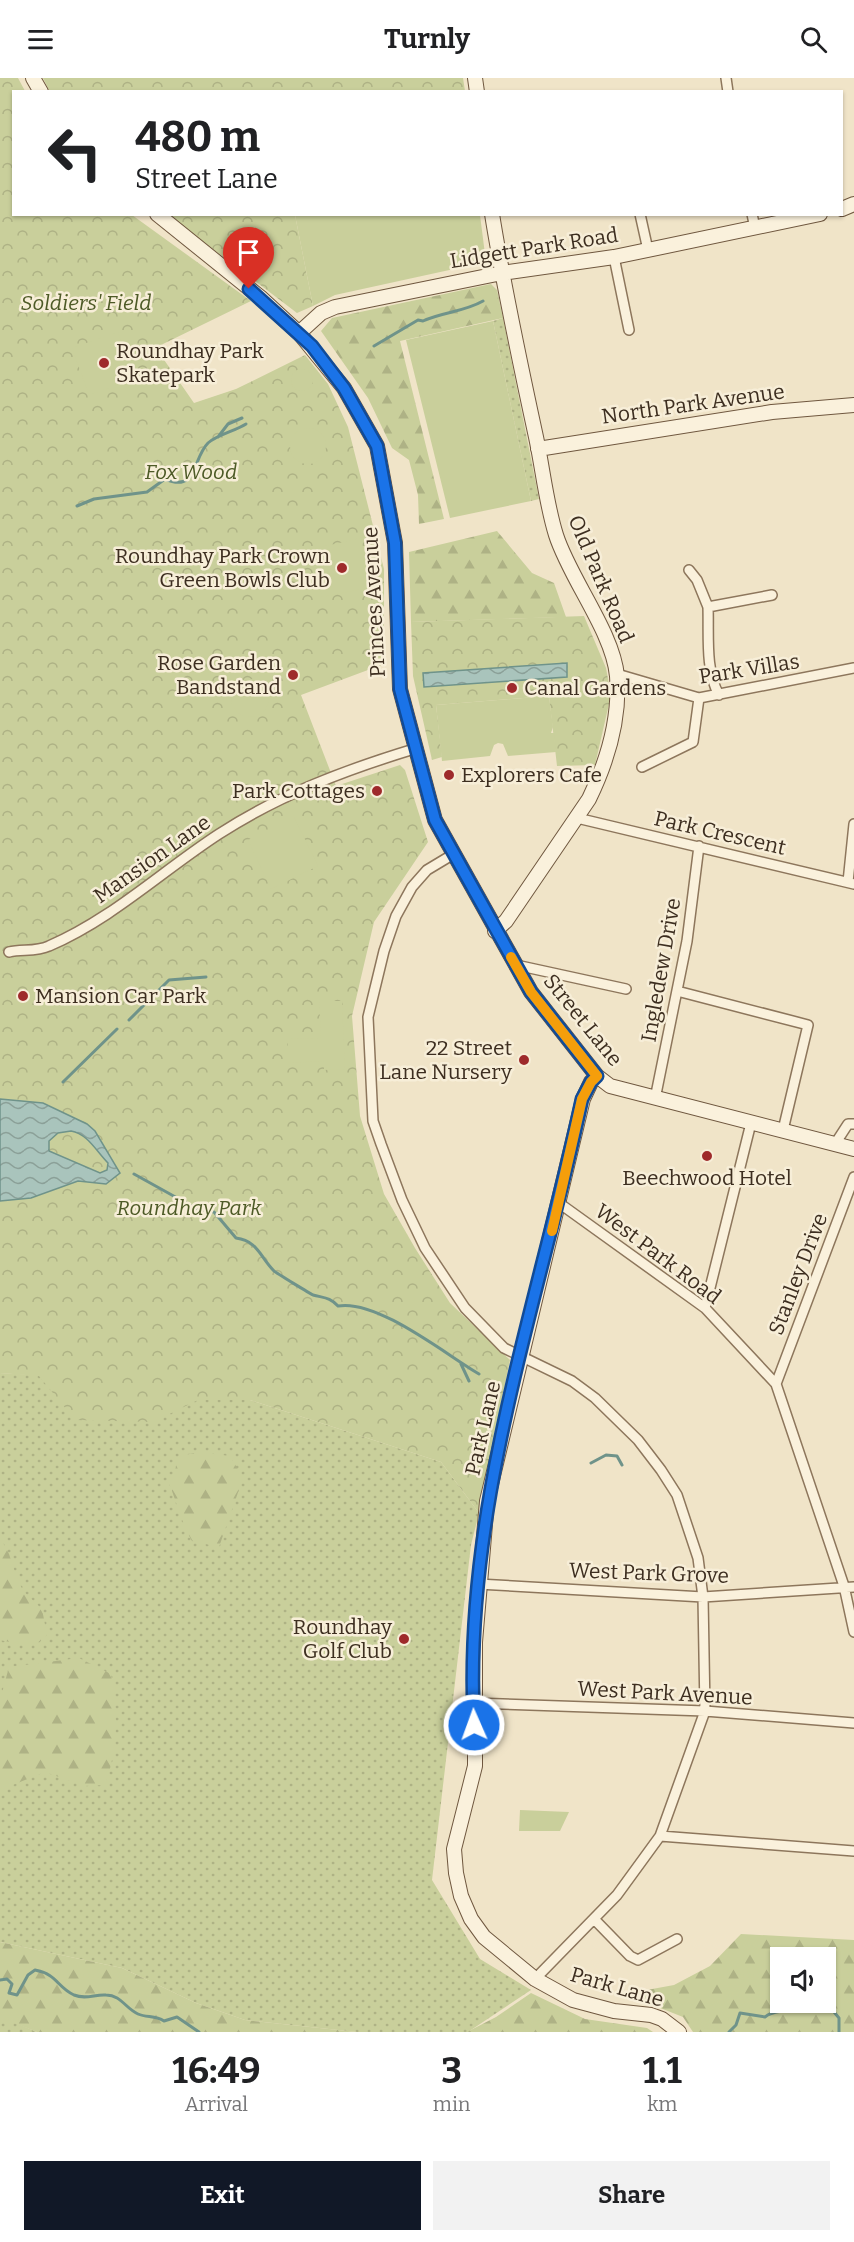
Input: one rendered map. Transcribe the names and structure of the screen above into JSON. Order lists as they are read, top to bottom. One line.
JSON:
{"streets":{"street":["Lidgett Park Road","North Park Avenue","Old Park Road","Princes Avenue","Park Villas","Park Crescent","Mansion Lane","Ingledew Drive","Street Lane","West Park Road","Stanley Drive","Park Lane","West Park Grove","West Park Avenue"]},"crossings":[["Lidgett Park Road","Old Park Road"],["Lidgett Park Road","Princes Avenue"],["North Park Avenue","Old Park Road"],["Old Park Road","Park Villas"],["Old Park Road","Park Crescent"],["Old Park Road","Street Lane"],["Princes Avenue","Mansion Lane"],["Princes Avenue","Street Lane"],["Park Crescent","Ingledew Drive"],["Ingledew Drive","Street Lane"],["Street Lane","Park Lane"],["West Park Road","Stanley Drive"],["West Park Road","Park Lane"],["West Park Road","West Park Grove"],["Park Lane","West Park Grove"],["Park Lane","West Park Avenue"]],"parks":["Soldiers' Field","Fox Wood","Roundhay Park"],"places":["Roundhay Park Skatepark","Roundhay Park Crown Green Bowls Club","Rose Garden Bandstand","Canal Gardens","Explorers Cafe","Park Cottages","Mansion Car Park","22 Street Lane Nursery","Beechwood Hotel","Roundhay Golf Club"],"page":{"header":"Turnly","turn":["480 m","Street Lane"],"eta":["16:49","Arrival","3","min","1.1","km"],"buttons":["Exit","Share"]}}
